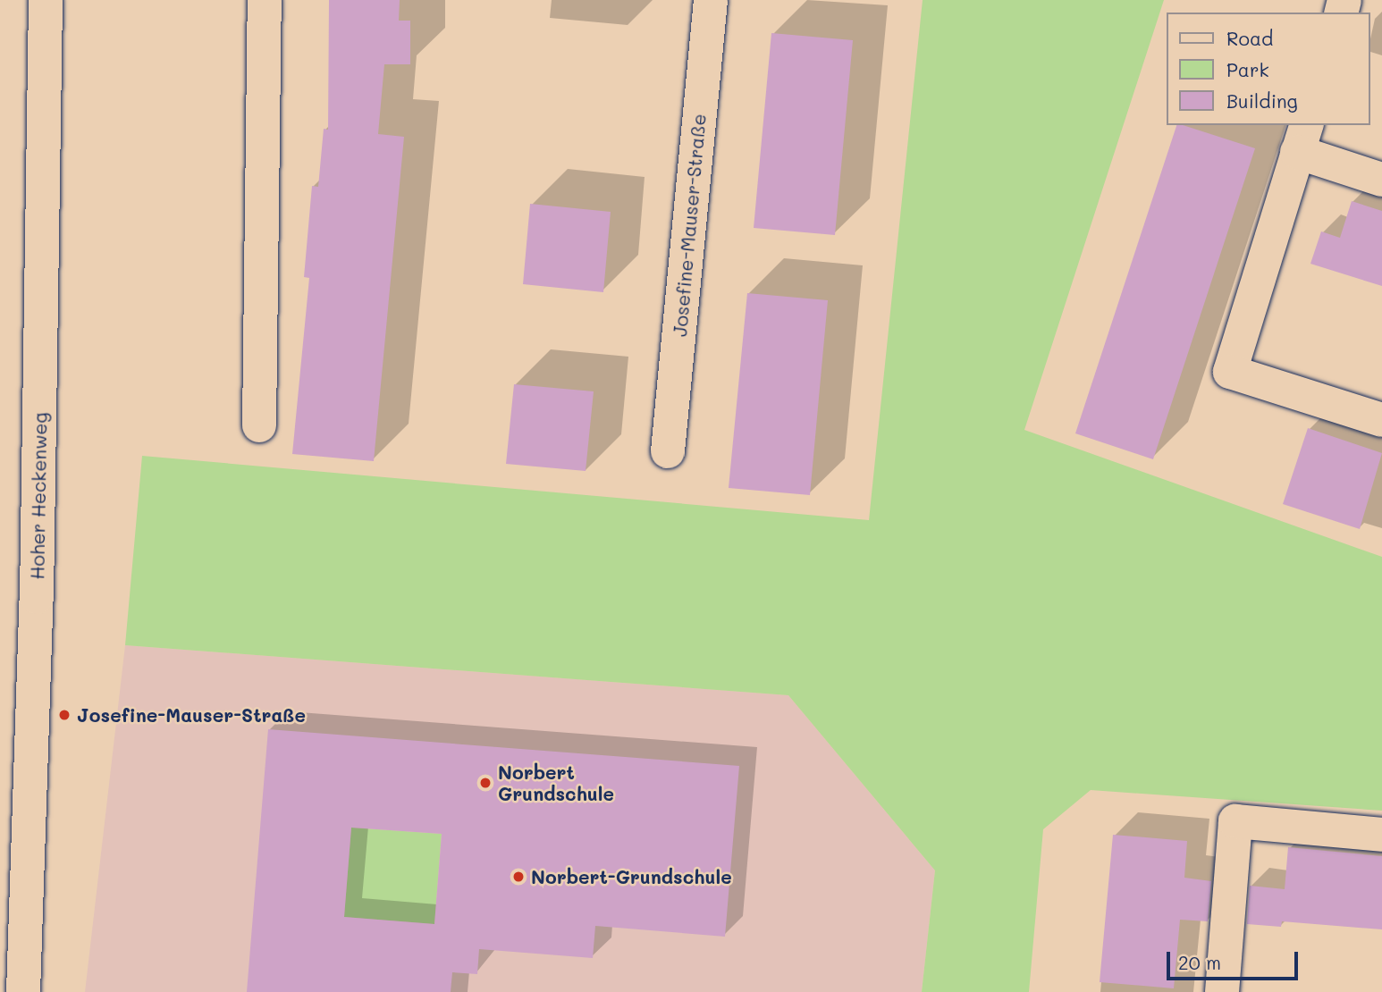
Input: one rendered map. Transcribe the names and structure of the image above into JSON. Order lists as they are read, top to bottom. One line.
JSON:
{"streets":{"street":["Josefine-Mauser-Straße","Hoher Heckenweg"]},"places":["Josefine-Mauser-Straße","Norbert Grundschule","Norbert-Grundschule"],"legend":["Road","Park","Building"],"scale_bar":"20 m"}
